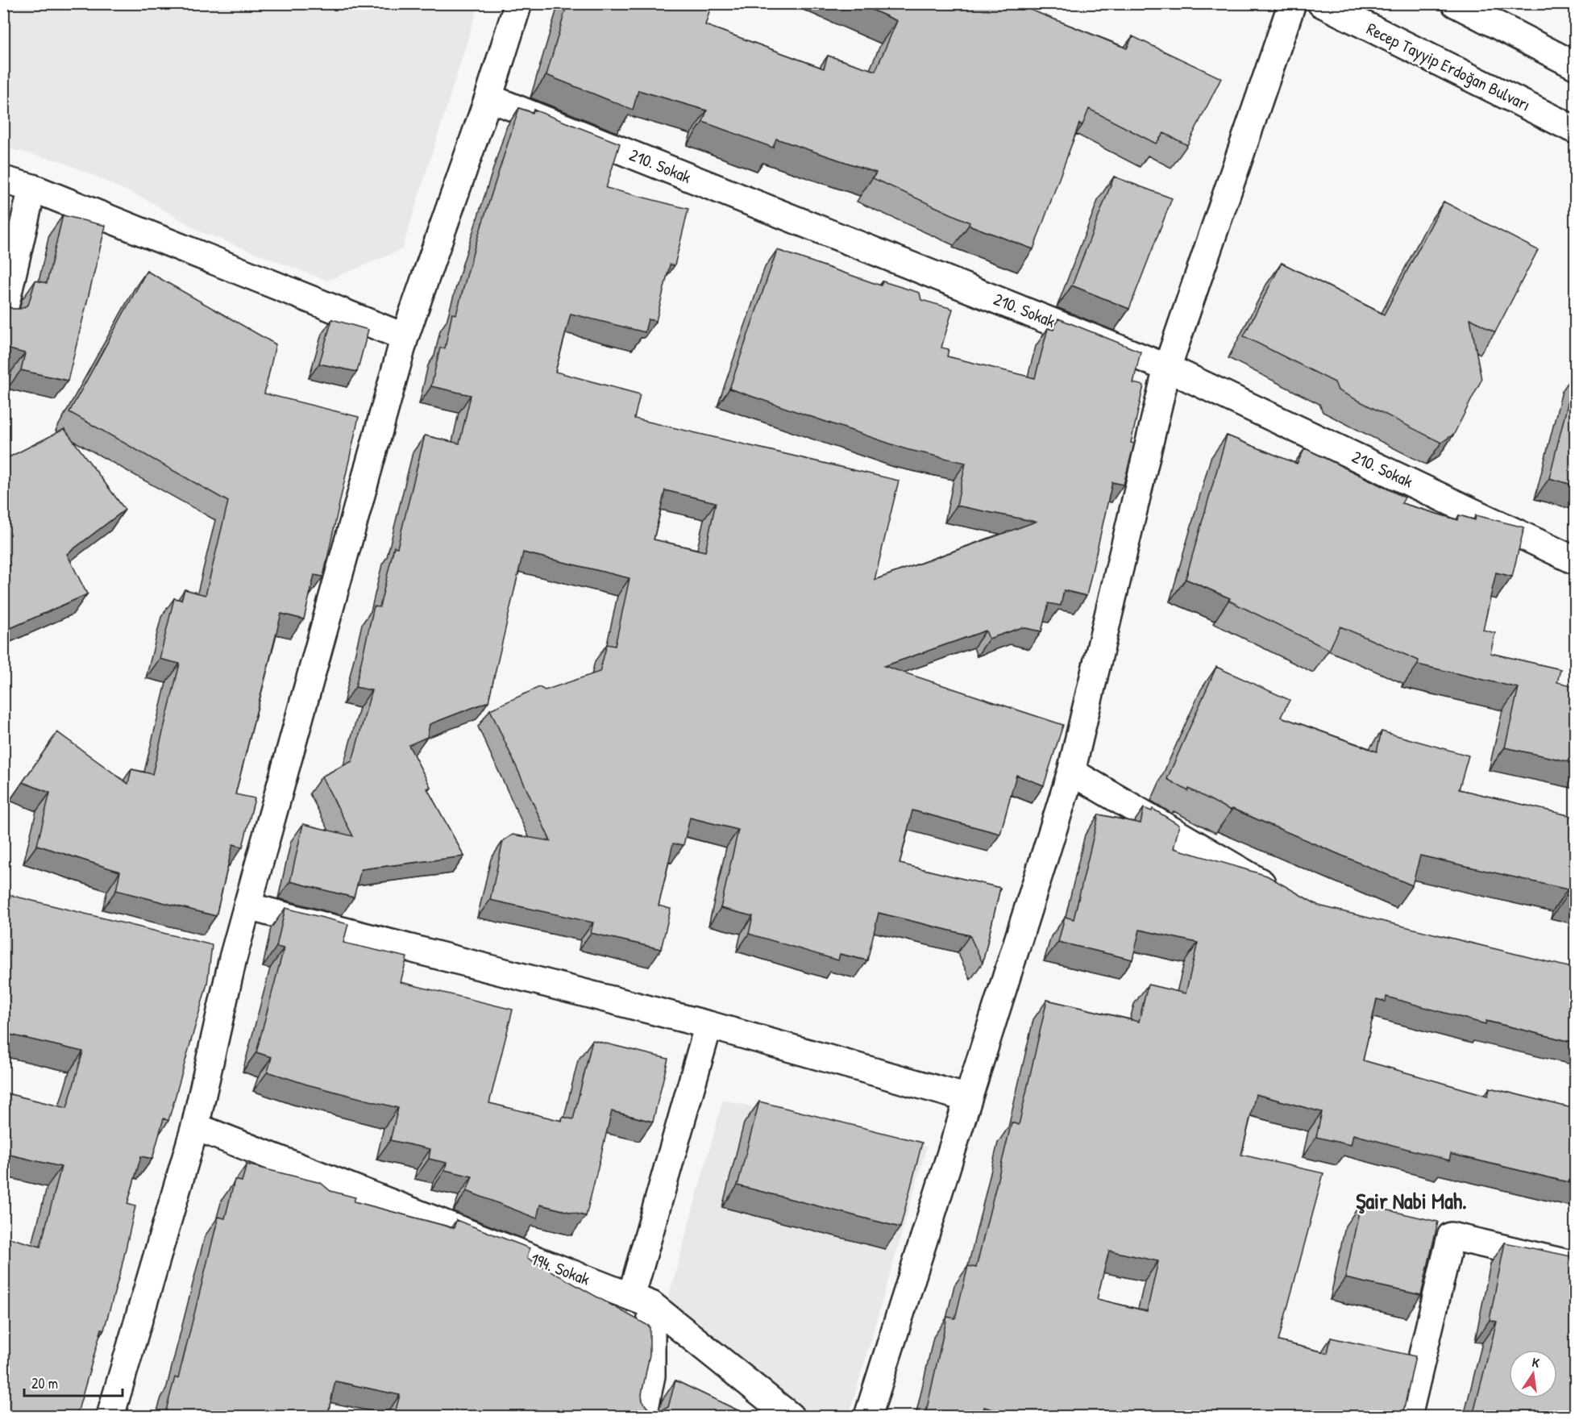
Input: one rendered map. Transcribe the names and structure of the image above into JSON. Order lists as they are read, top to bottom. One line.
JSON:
{"streets":{"main road":["Recep Tayyip Erdoğan Bulvarı","210. Sokak","194. Sokak"]},"districts":["Şair Nabi Mah."],"scale_bar":"20 m","north":"top"}
